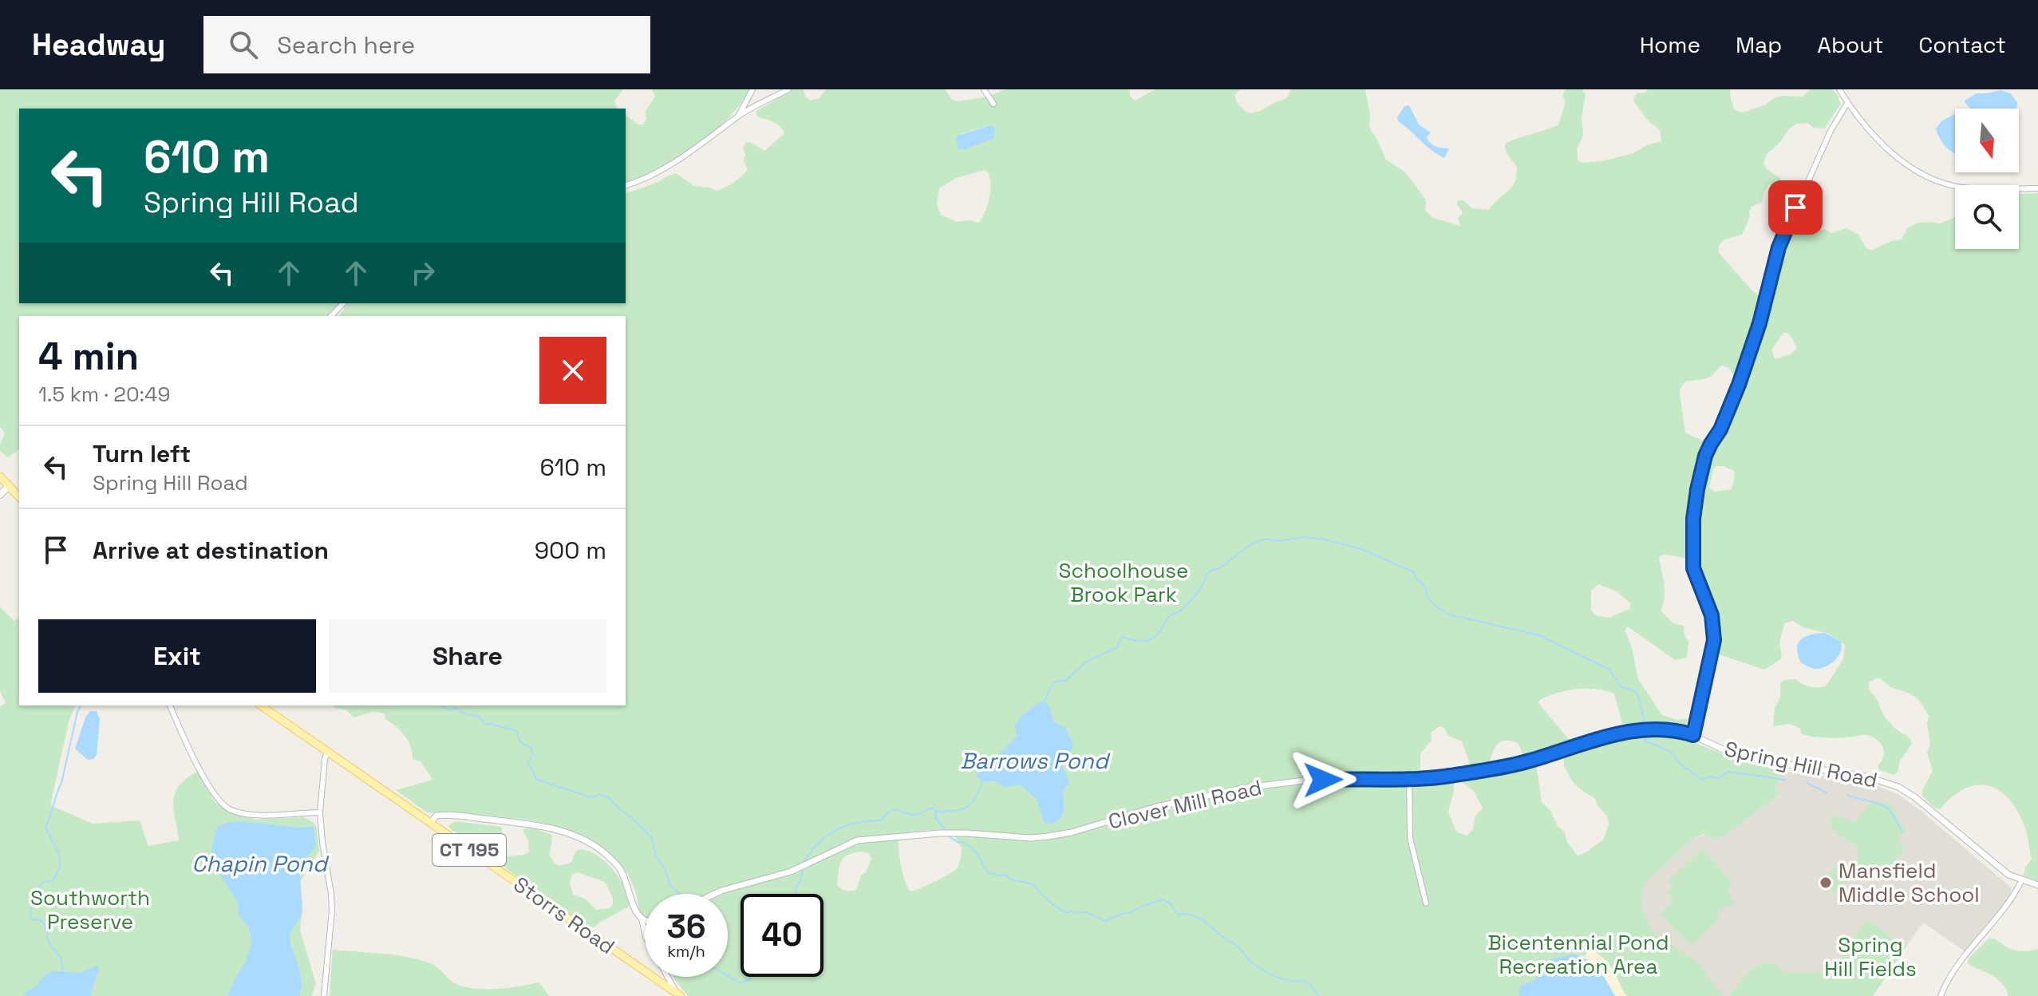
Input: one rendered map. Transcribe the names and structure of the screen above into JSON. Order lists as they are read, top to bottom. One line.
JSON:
{"streets":{"main road":["CT 195","Storrs Road"],"street":["Spring Hill Road","Clover Mill Road"]},"crossings":[["Spring Hill Road","Clover Mill Road"]],"water":["Barrows Pond","Chapin Pond"],"parks":["Schoolhouse Brook Park","Southworth Preserve","Bicentennial Pond Recreation Area","Spring Hill Fields"],"places":["Mansfield Middle School"],"north":"bottom","page":{"header":"Headway","search":"Search here","nav":["Home","Map","About","Contact"],"turn":["610 m","Spring Hill Road"],"heading":["4 min","1.5 km · 20:49"],"list":[{"name":"Turn left","note":"Spring Hill Road","value":"610 m"},{"name":"Arrive at destination","value":"900 m"}],"buttons":["Exit","Share"],"speed":"36 km/h","limit":"40"}}
